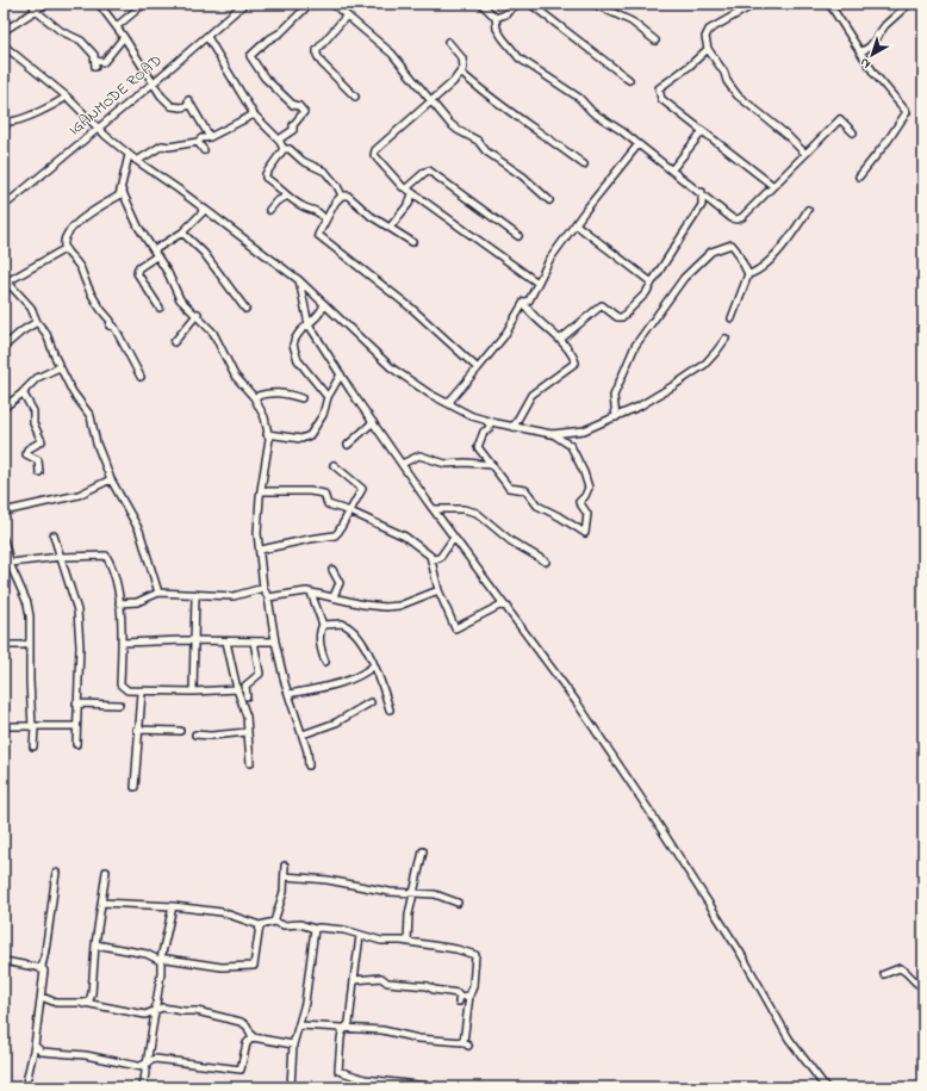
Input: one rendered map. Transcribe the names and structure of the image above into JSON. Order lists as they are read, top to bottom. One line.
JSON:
{"streets":{"street":["IGANMODE ROAD"]},"north":"bottom left"}
